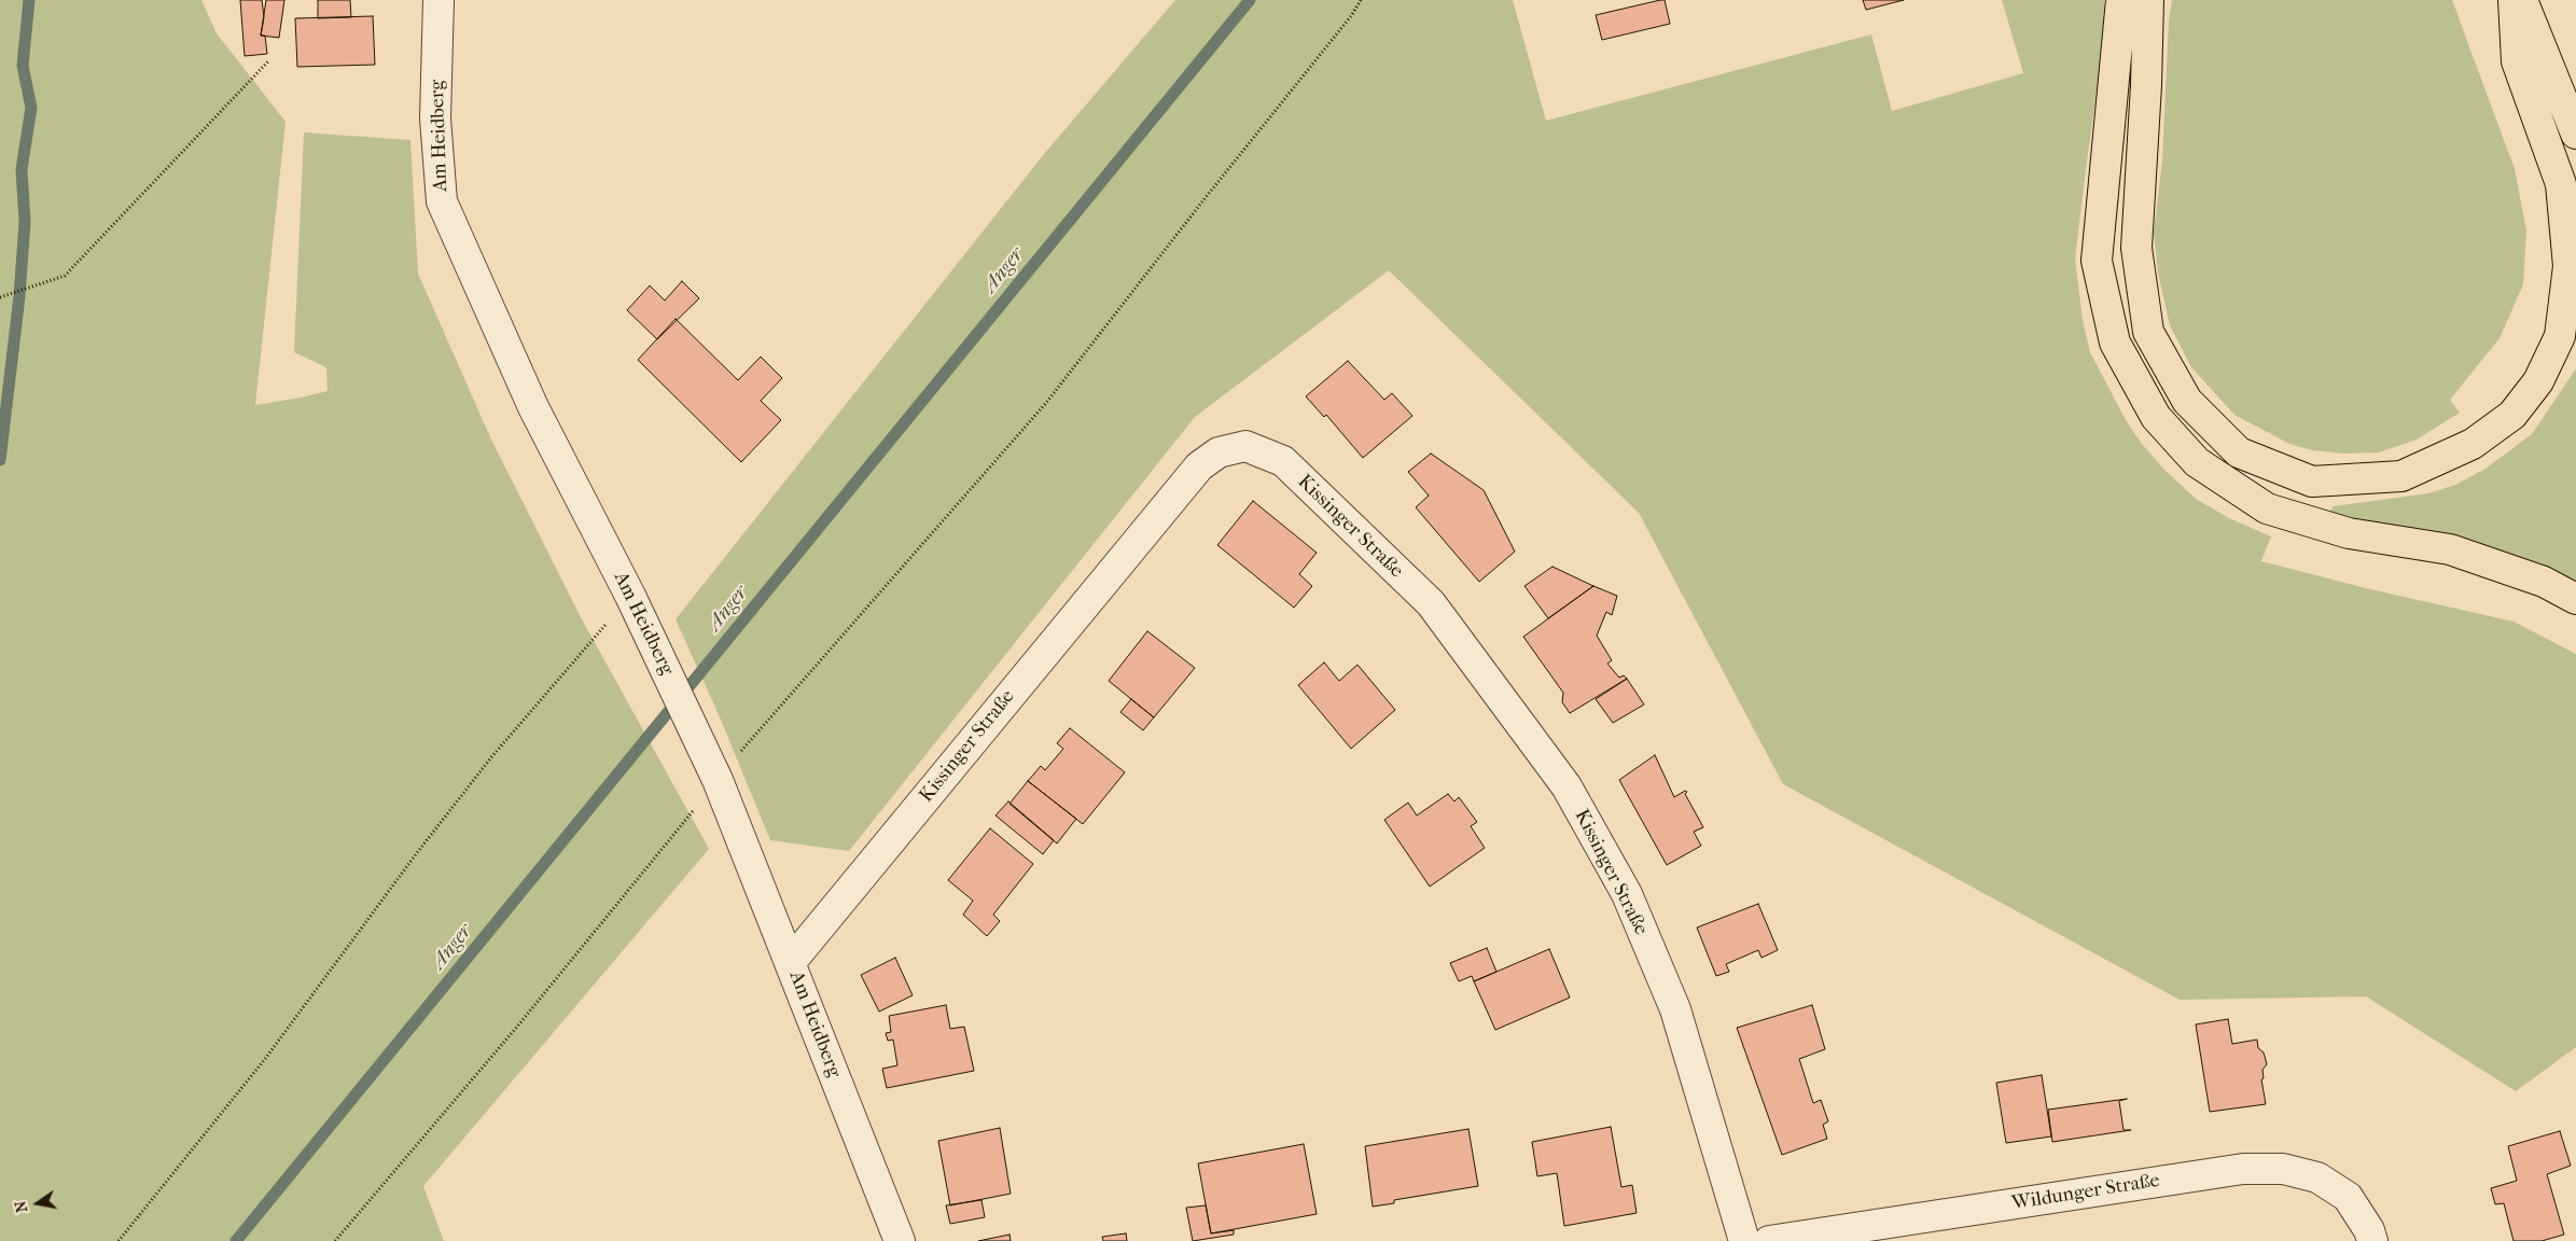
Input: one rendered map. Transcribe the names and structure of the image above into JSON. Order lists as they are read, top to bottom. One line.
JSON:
{"streets":{"street":["Am Heidberg","Kissinger Straße","Wildunger Straße"]},"crossings":[["Am Heidberg","Kissinger Straße"]],"water":["Anger"],"north":"left"}
